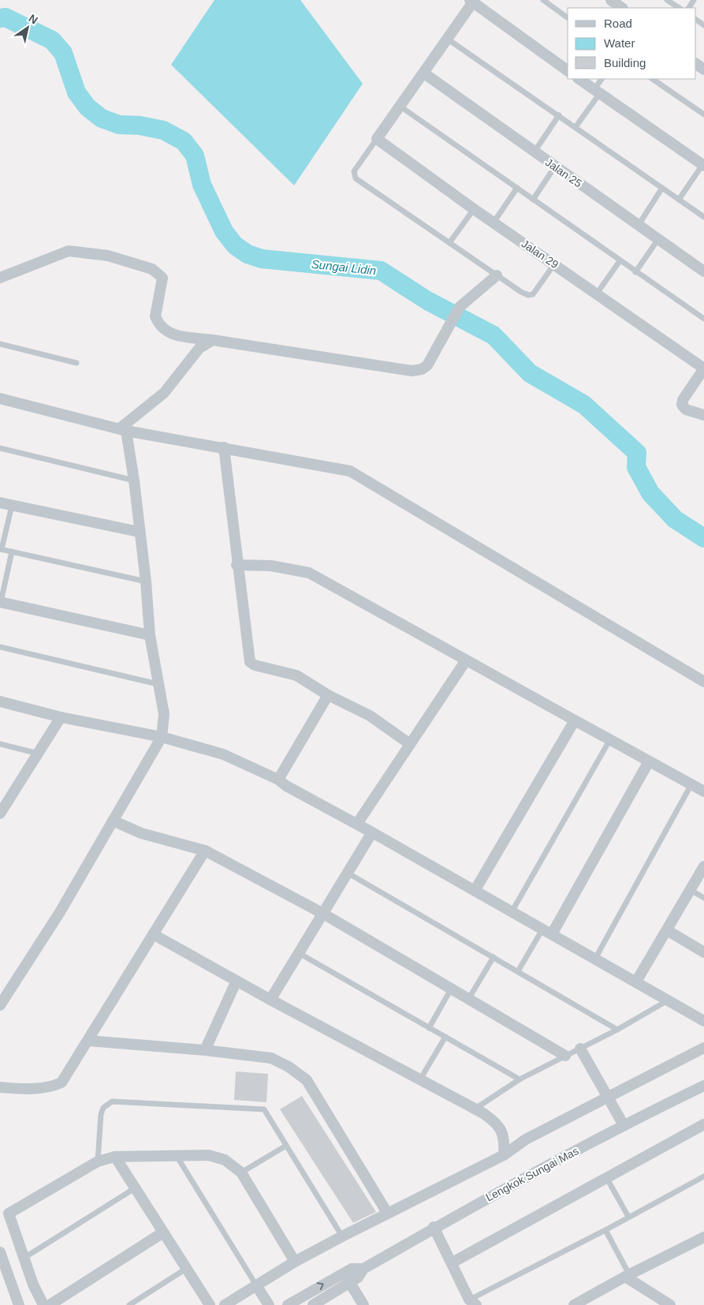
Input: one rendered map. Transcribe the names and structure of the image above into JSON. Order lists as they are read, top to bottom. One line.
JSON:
{"streets":{"street":["Jalan 25","Jalan 29","Lengkok Sungai Mas"]},"water":["Sungai Lidin"],"legend":["Road","Water","Building"],"north":"top right"}
